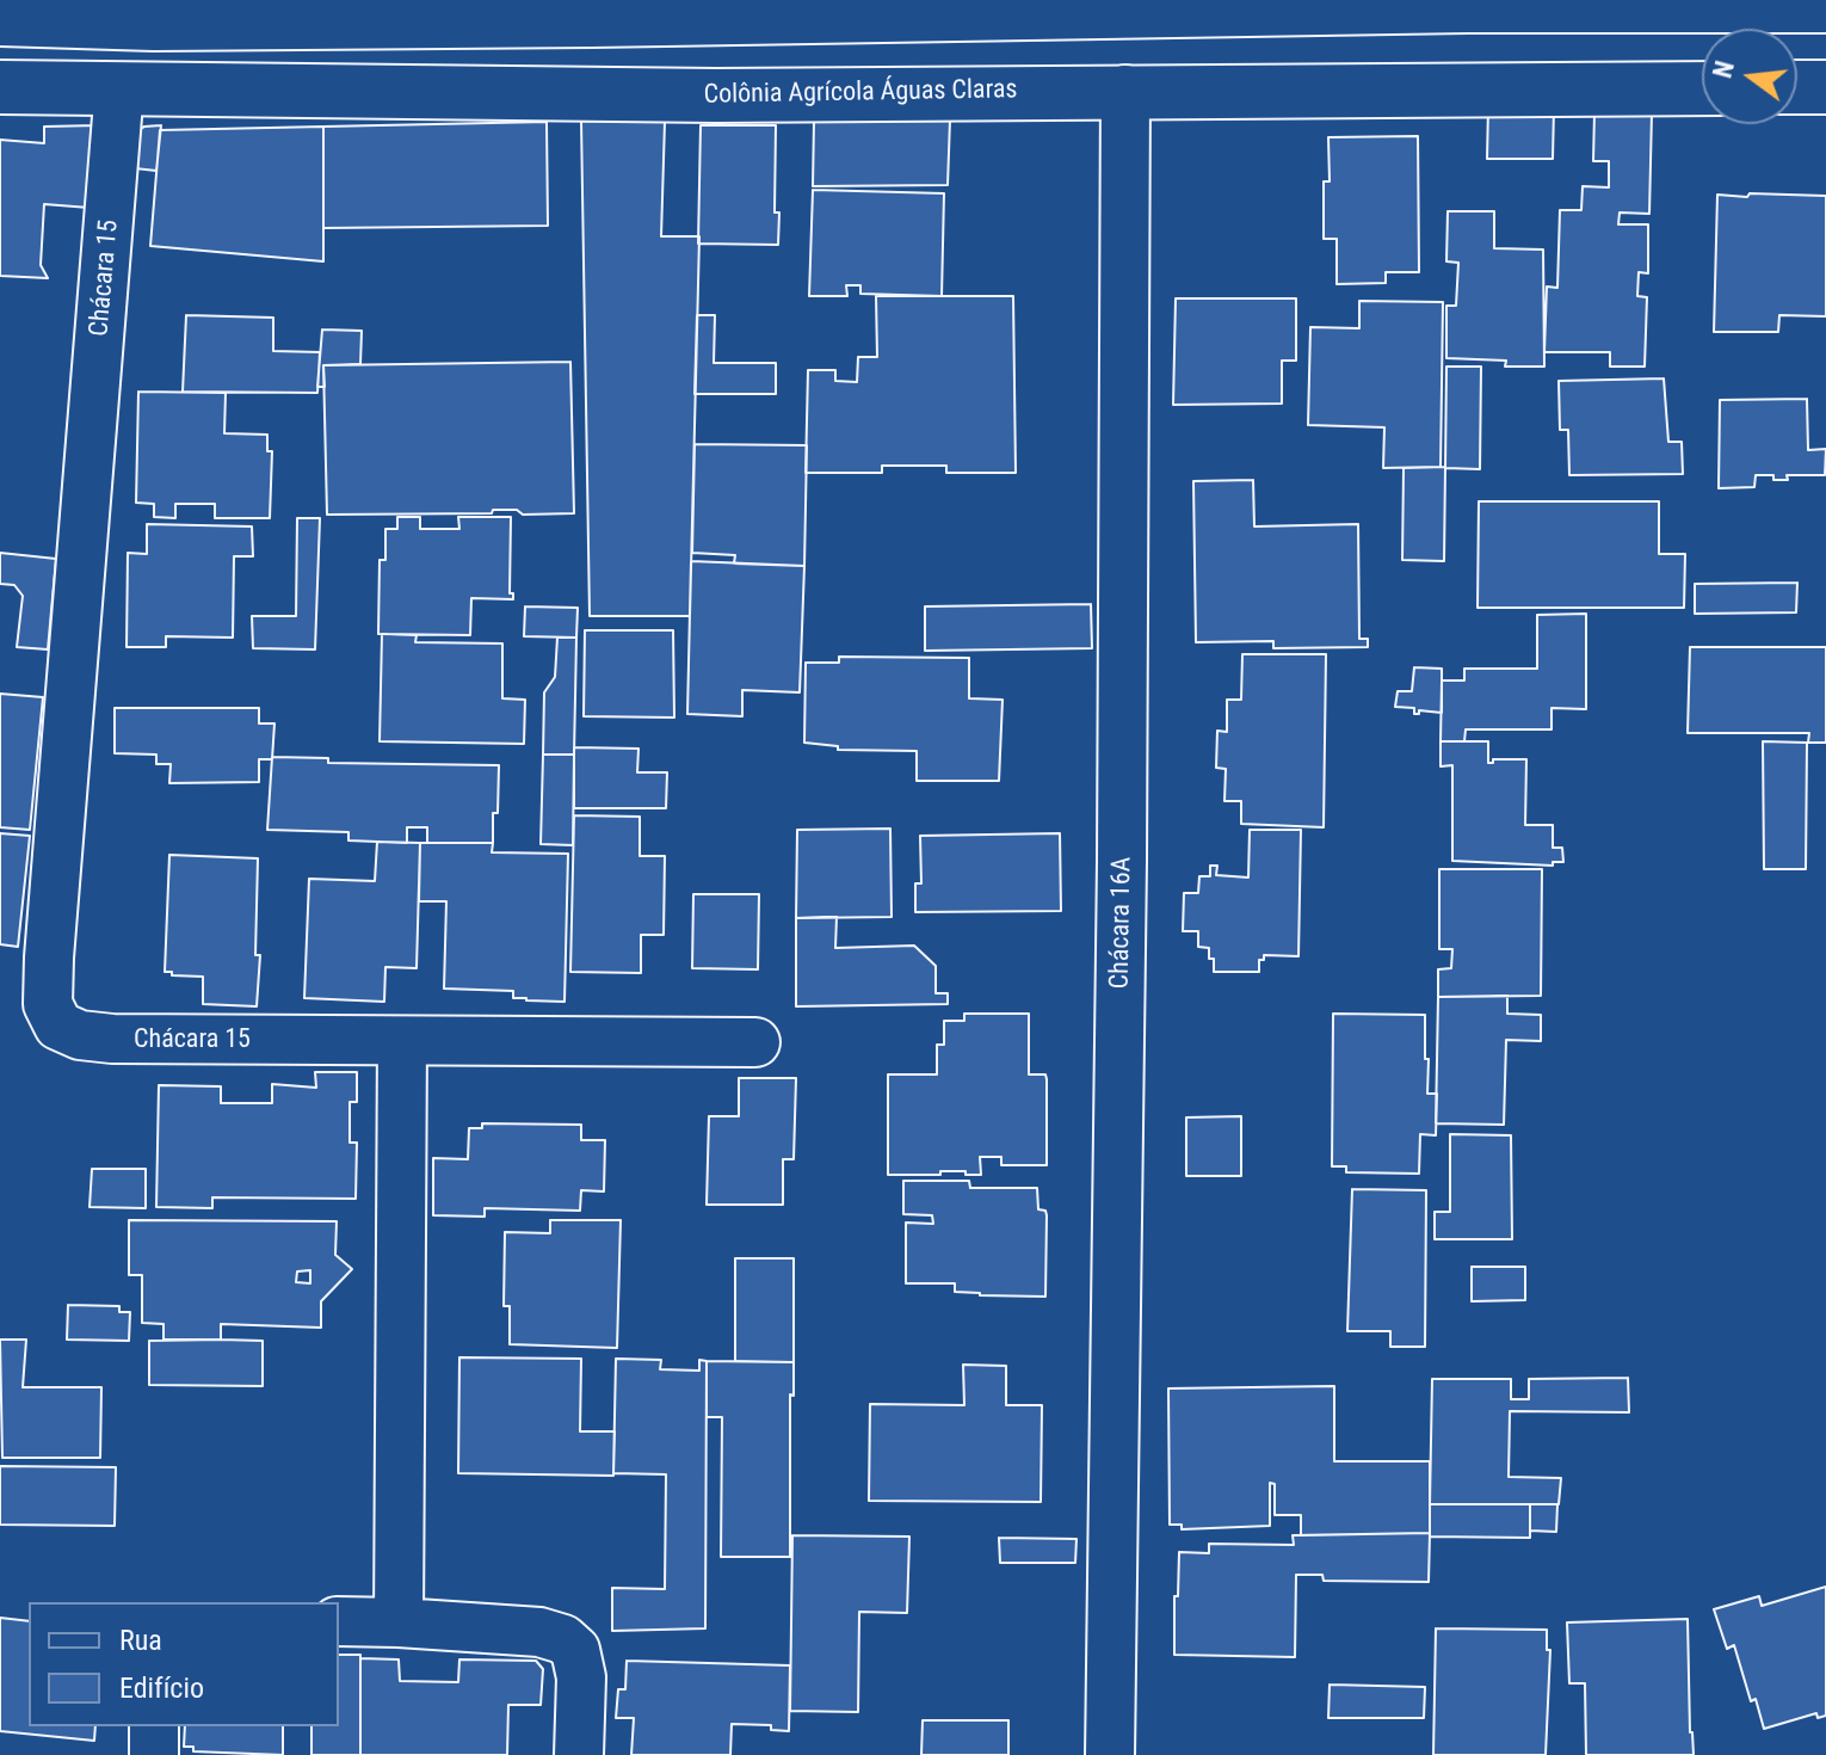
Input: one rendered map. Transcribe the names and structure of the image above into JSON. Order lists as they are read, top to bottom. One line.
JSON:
{"streets":{"main road":["Colônia Agrícola Águas Claras"],"street":["Chácara 15","Chácara 16A"]},"crossings":[["Colônia Agrícola Águas Claras","Chácara 15"],["Colônia Agrícola Águas Claras","Chácara 16A"]],"legend":["Rua","Edifício"],"north":"left"}
